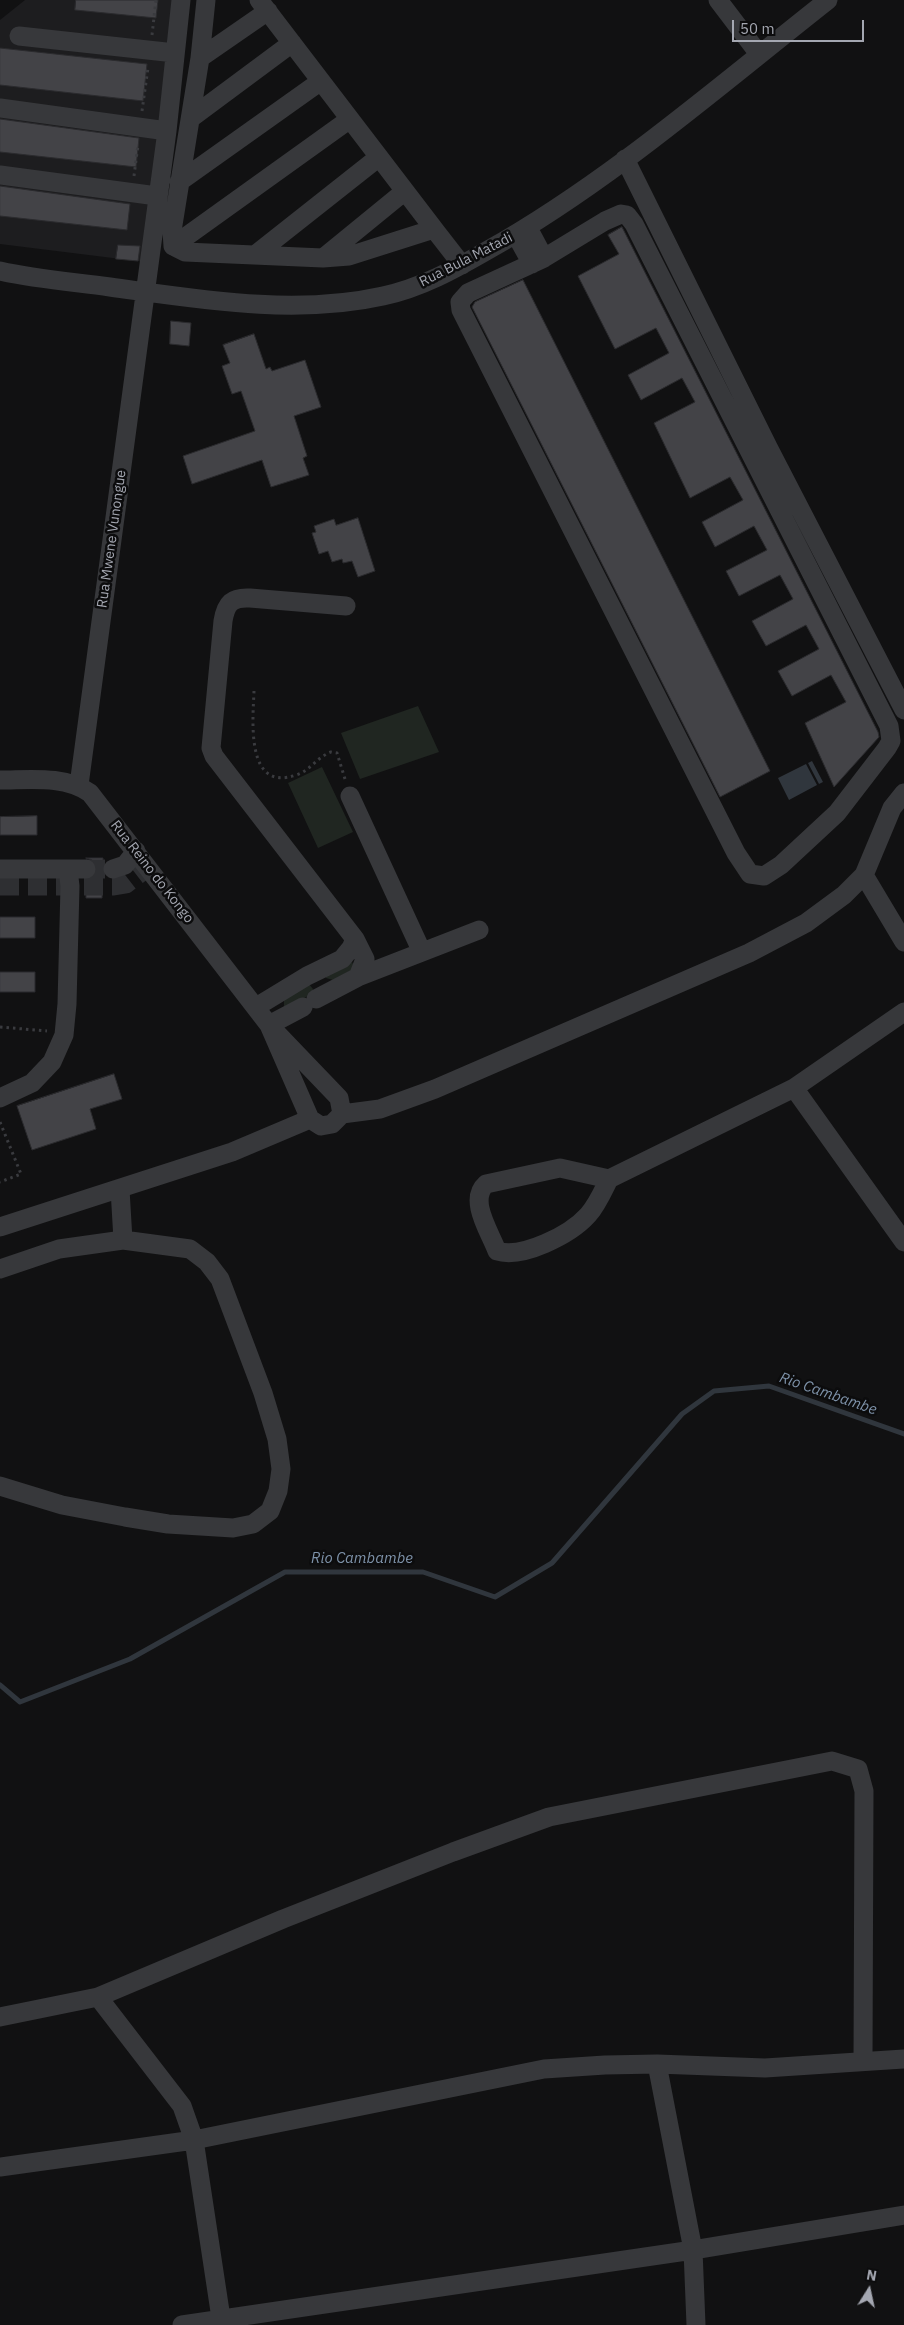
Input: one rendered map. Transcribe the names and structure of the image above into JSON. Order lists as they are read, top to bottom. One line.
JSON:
{"streets":{"street":["Rua Bula Matadi","Rua Mwene Vunongue","Rua Reino do Kongo"]},"crossings":[["Rua Bula Matadi","Rua Mwene Vunongue"],["Rua Mwene Vunongue","Rua Reino do Kongo"]],"water":["Rio Cambambe"],"scale_bar":"50 m","north":"top"}
